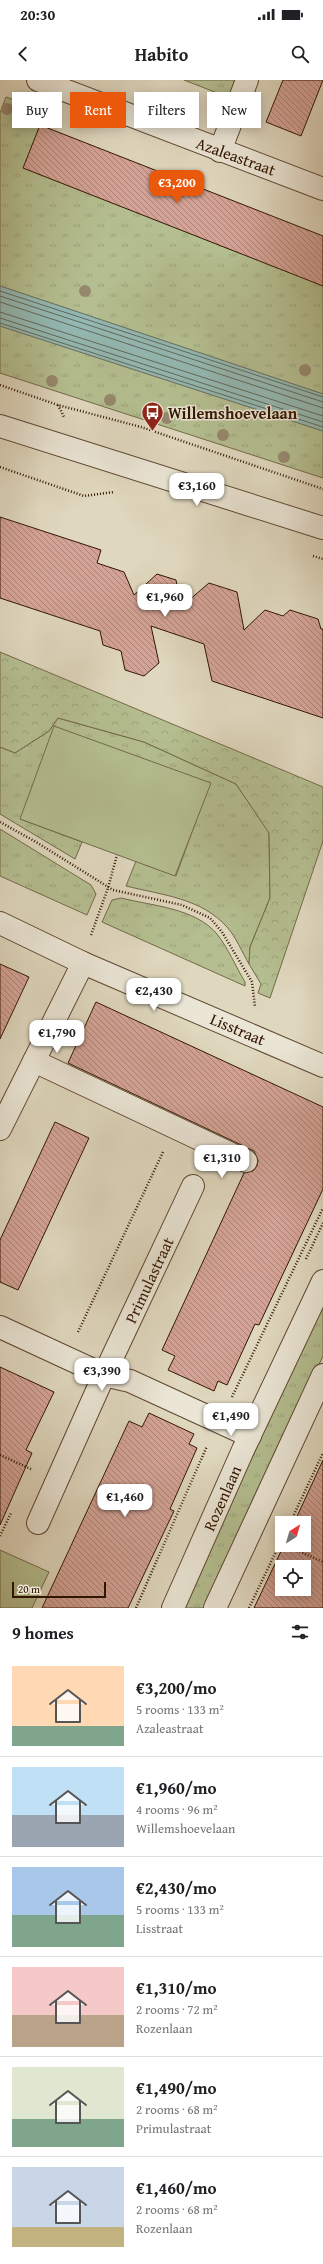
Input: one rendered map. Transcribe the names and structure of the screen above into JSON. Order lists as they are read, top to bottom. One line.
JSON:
{"streets":{"street":["Azaleastraat","Lisstraat","Primulastraat","Rozenlaan"]},"places":{"bus stop":["Willemshoevelaan"]},"scale_bar":"20 m","north":"top right","page":{"status":"20:30","header":"Habito","chip":["Buy","Rent","Filters","New"],"price":["€3,200","€3,160","€1,960","€2,430","€1,790","€1,310","€3,390","€1,490","€1,460"],"scale":"20 m","heading":"9 homes","list":[{"name":"€3,200/mo","note":"5 rooms · 133 m² · Azaleastraat"},{"name":"€1,960/mo","note":"4 rooms · 96 m² · Willemshoevelaan"},{"name":"€2,430/mo","note":"5 rooms · 133 m² · Lisstraat"},{"name":"€1,310/mo","note":"2 rooms · 72 m² · Rozenlaan"},{"name":"€1,490/mo","note":"2 rooms · 68 m² · Primulastraat"},{"name":"€1,460/mo","note":"2 rooms · 68 m² · Rozenlaan"}]}}
